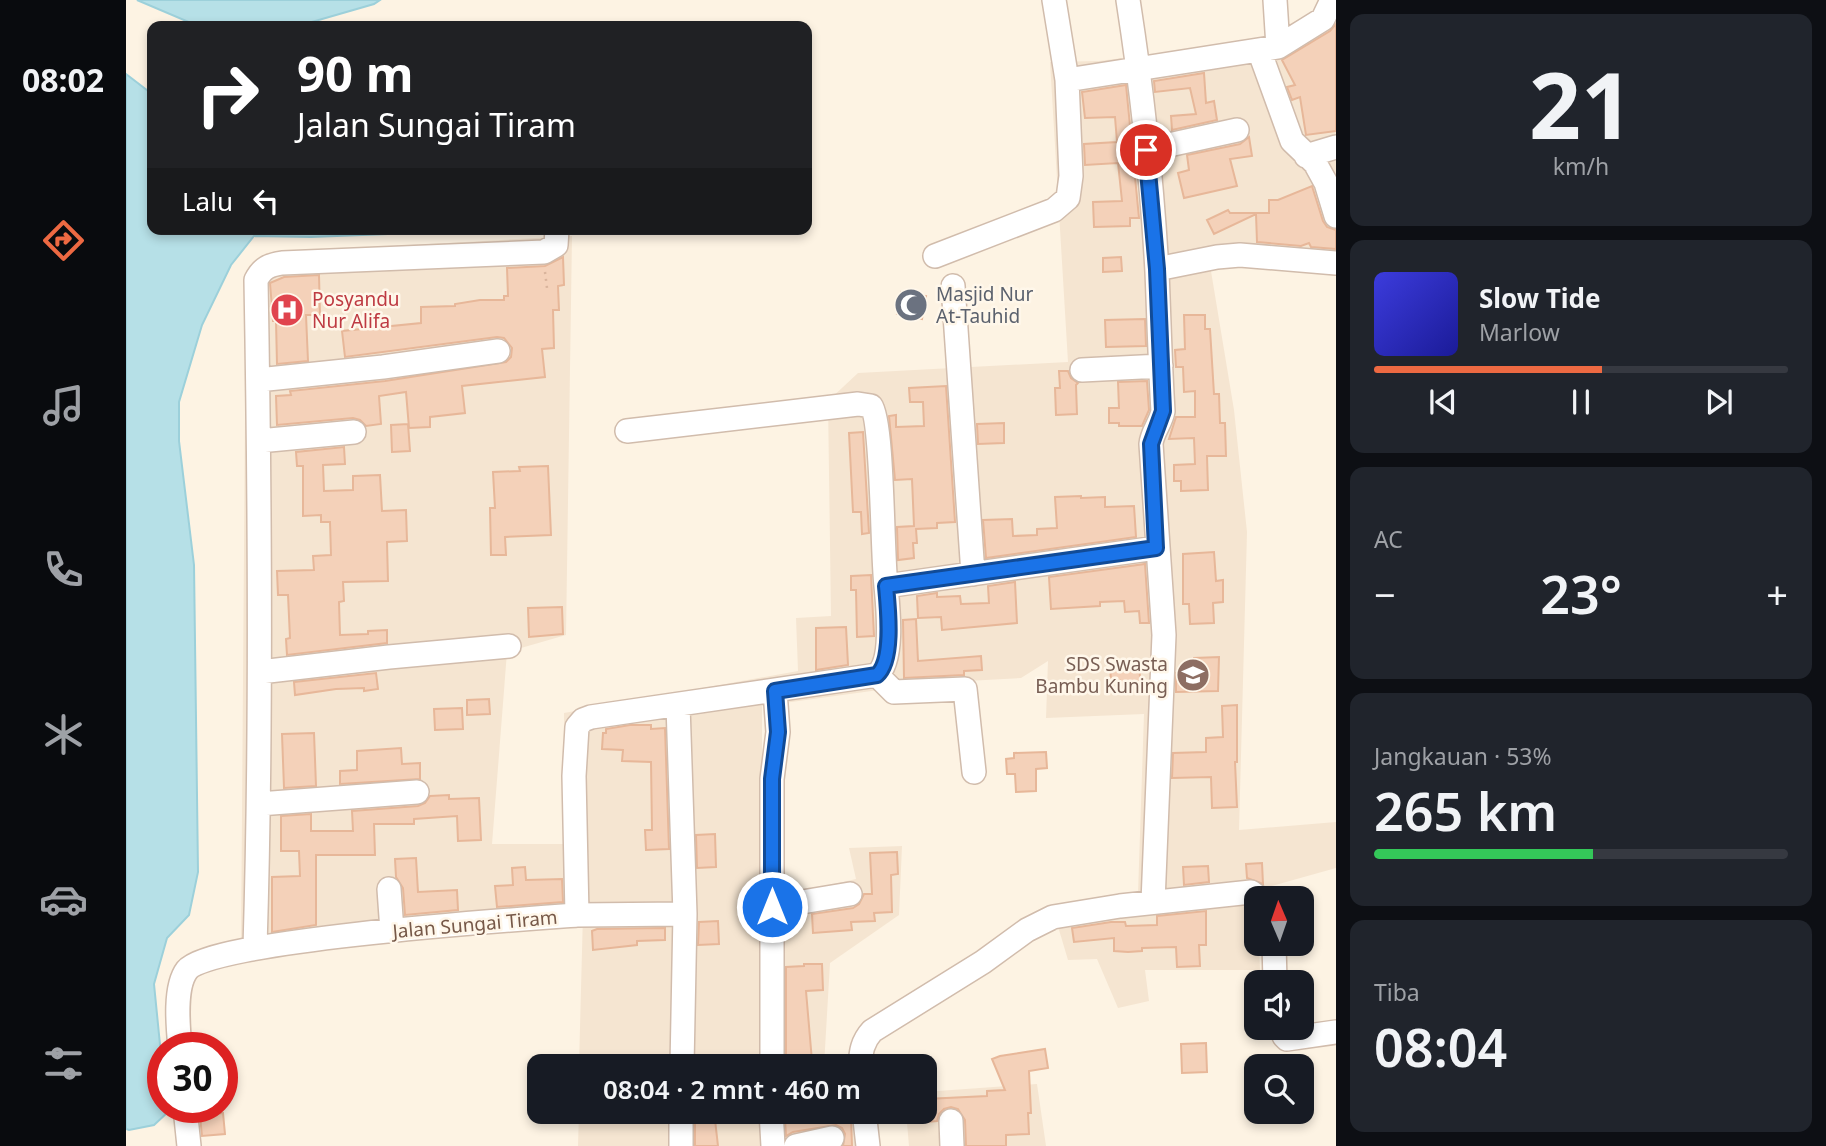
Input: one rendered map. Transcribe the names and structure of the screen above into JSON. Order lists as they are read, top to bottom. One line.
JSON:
{"streets":{"street":["Jalan Sungai Tiram"]},"places":{"mosque":["Masjid Nur At-Tauhid"],"hospital":["Posyandu Nur Alifa"],"school or university":["SDS Swasta Bambu Kuning"]},"north":"top","page":{"tabs":"08:02","tile":[["21","km/h"],"AC",["Jangkauan · 53%","265 km"],["Tiba","08:04"]],"turn":["90 m","Jalan Sungai Tiram"],"then":"Lalu","song":["Slow Tide","Marlow"],"heat":["−","23°","+"],"limit":"30","trip":"08:04 · 2 mnt · 460 m"}}
